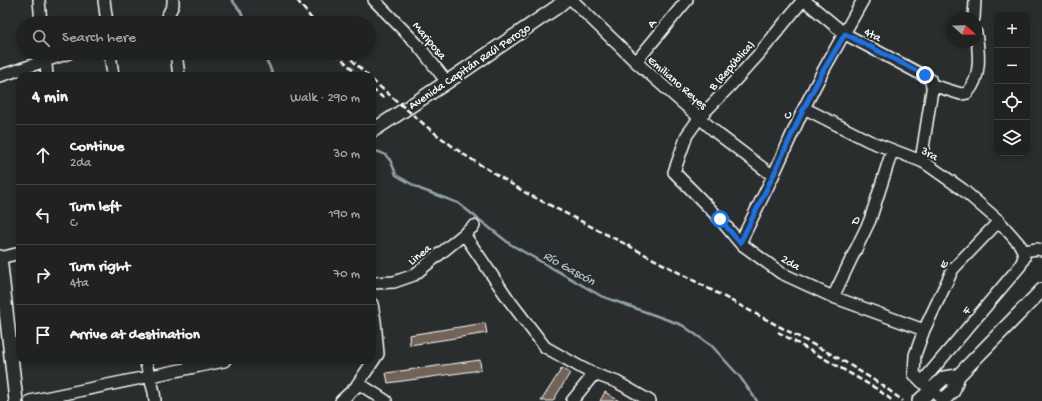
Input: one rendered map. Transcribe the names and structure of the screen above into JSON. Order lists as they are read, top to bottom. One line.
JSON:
{"streets":{"main road":["Avenida Capitán Raúl Perozo"],"street":["A","4ta","Mariposa","B (República)","Emiliano Reyes","C","3ra","D","Linea","2da","E","F"]},"crossings":[["A","Emiliano Reyes"],["4ta","B (República)"],["4ta","C"],["Mariposa","Avenida Capitán Raúl Perozo"],["B (República)","Emiliano Reyes"],["B (República)","2da"],["Emiliano Reyes","C"],["C","3ra"],["C","2da"],["3ra","D"],["3ra","E"],["3ra","F"],["D","2da"],["2da","E"],["E","F"]],"water":["Río Gascón"],"north":"right","page":{"map_buttons":["+","−"],"search":"Search here","heading":["4 min","Walk · 290 m"],"list":[["Continue","2da","30 m"],["Turn left","C","190 m"],["Turn right","4ta","70 m"],"Arrive at destination"]}}
